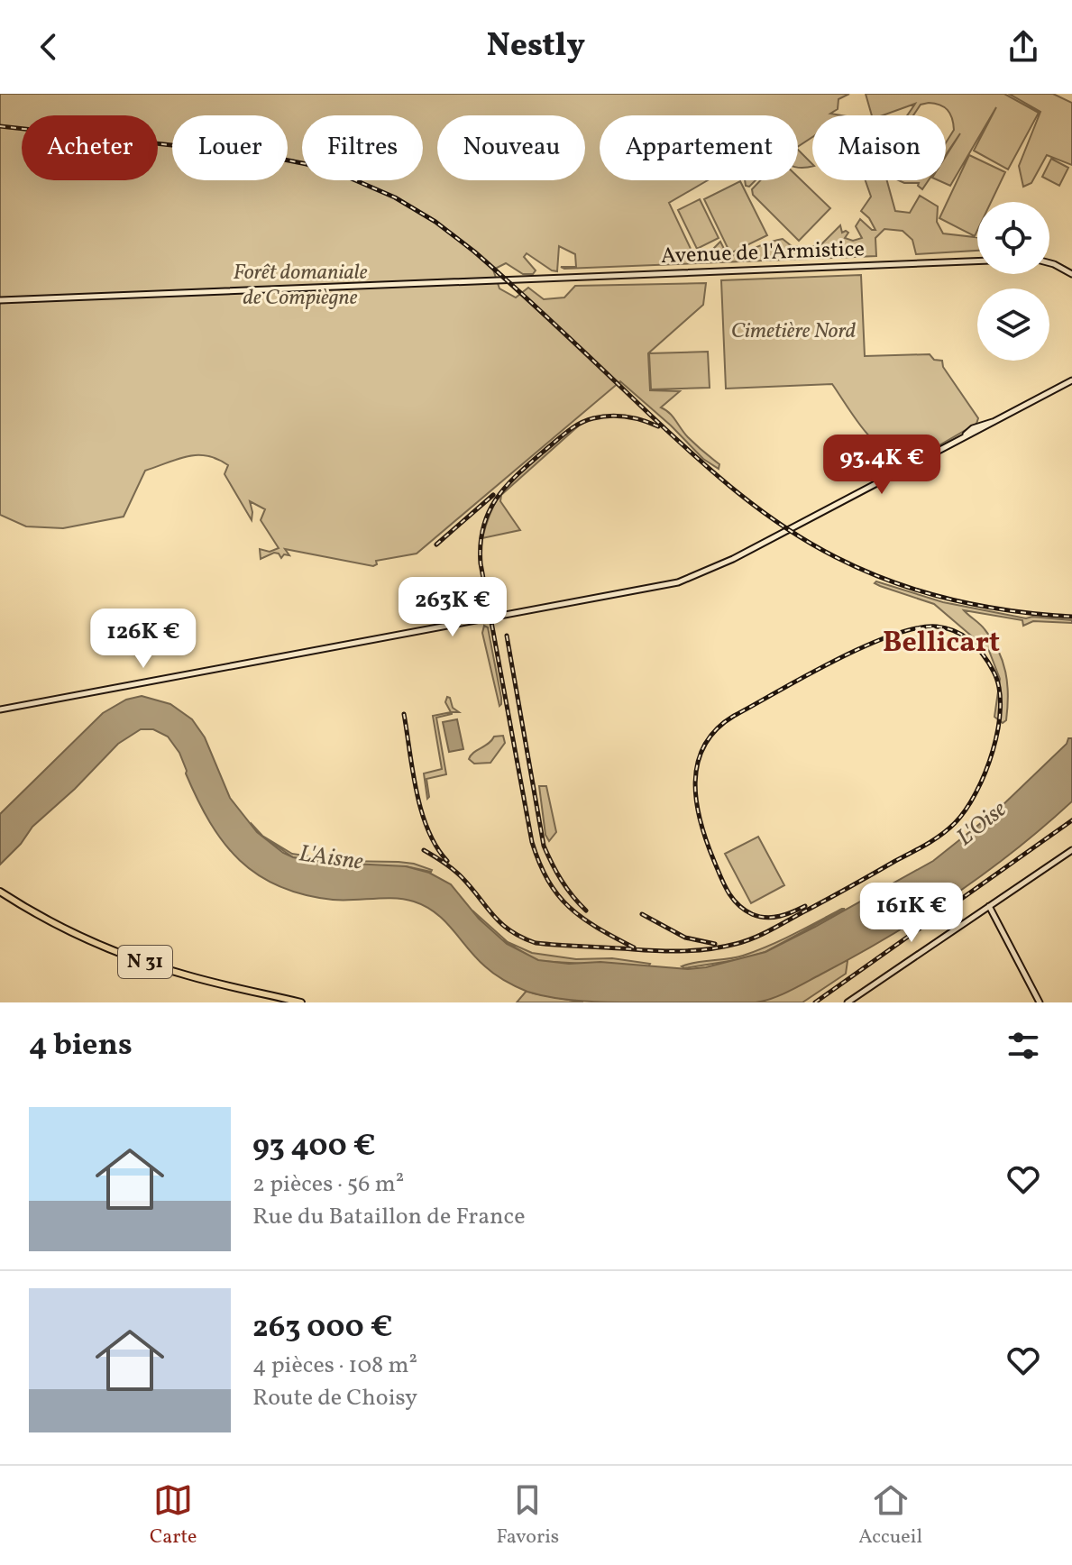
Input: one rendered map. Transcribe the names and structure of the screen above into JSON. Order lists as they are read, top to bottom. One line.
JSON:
{"streets":{"main road":["Avenue de l'Armistice","N 31"]},"districts":["Bellicart"],"water":["L'Oise","L'Aisne"],"parks":["Forêt domaniale de Compiègne","Cimetière Nord"],"page":{"header":"Nestly","chip":["Acheter","Louer","Filtres","Nouveau","Appartement","Maison"],"price":["93.4K €","263K €","126K €","161K €"],"heading":"4 biens","list":[{"name":"93 400 €","note":"2 pièces · 56 m² · Rue du Bataillon de France"},{"name":"263 000 €","note":"4 pièces · 108 m² · Route de Choisy"}],"tabs":["Carte","Favoris","Accueil"]}}
